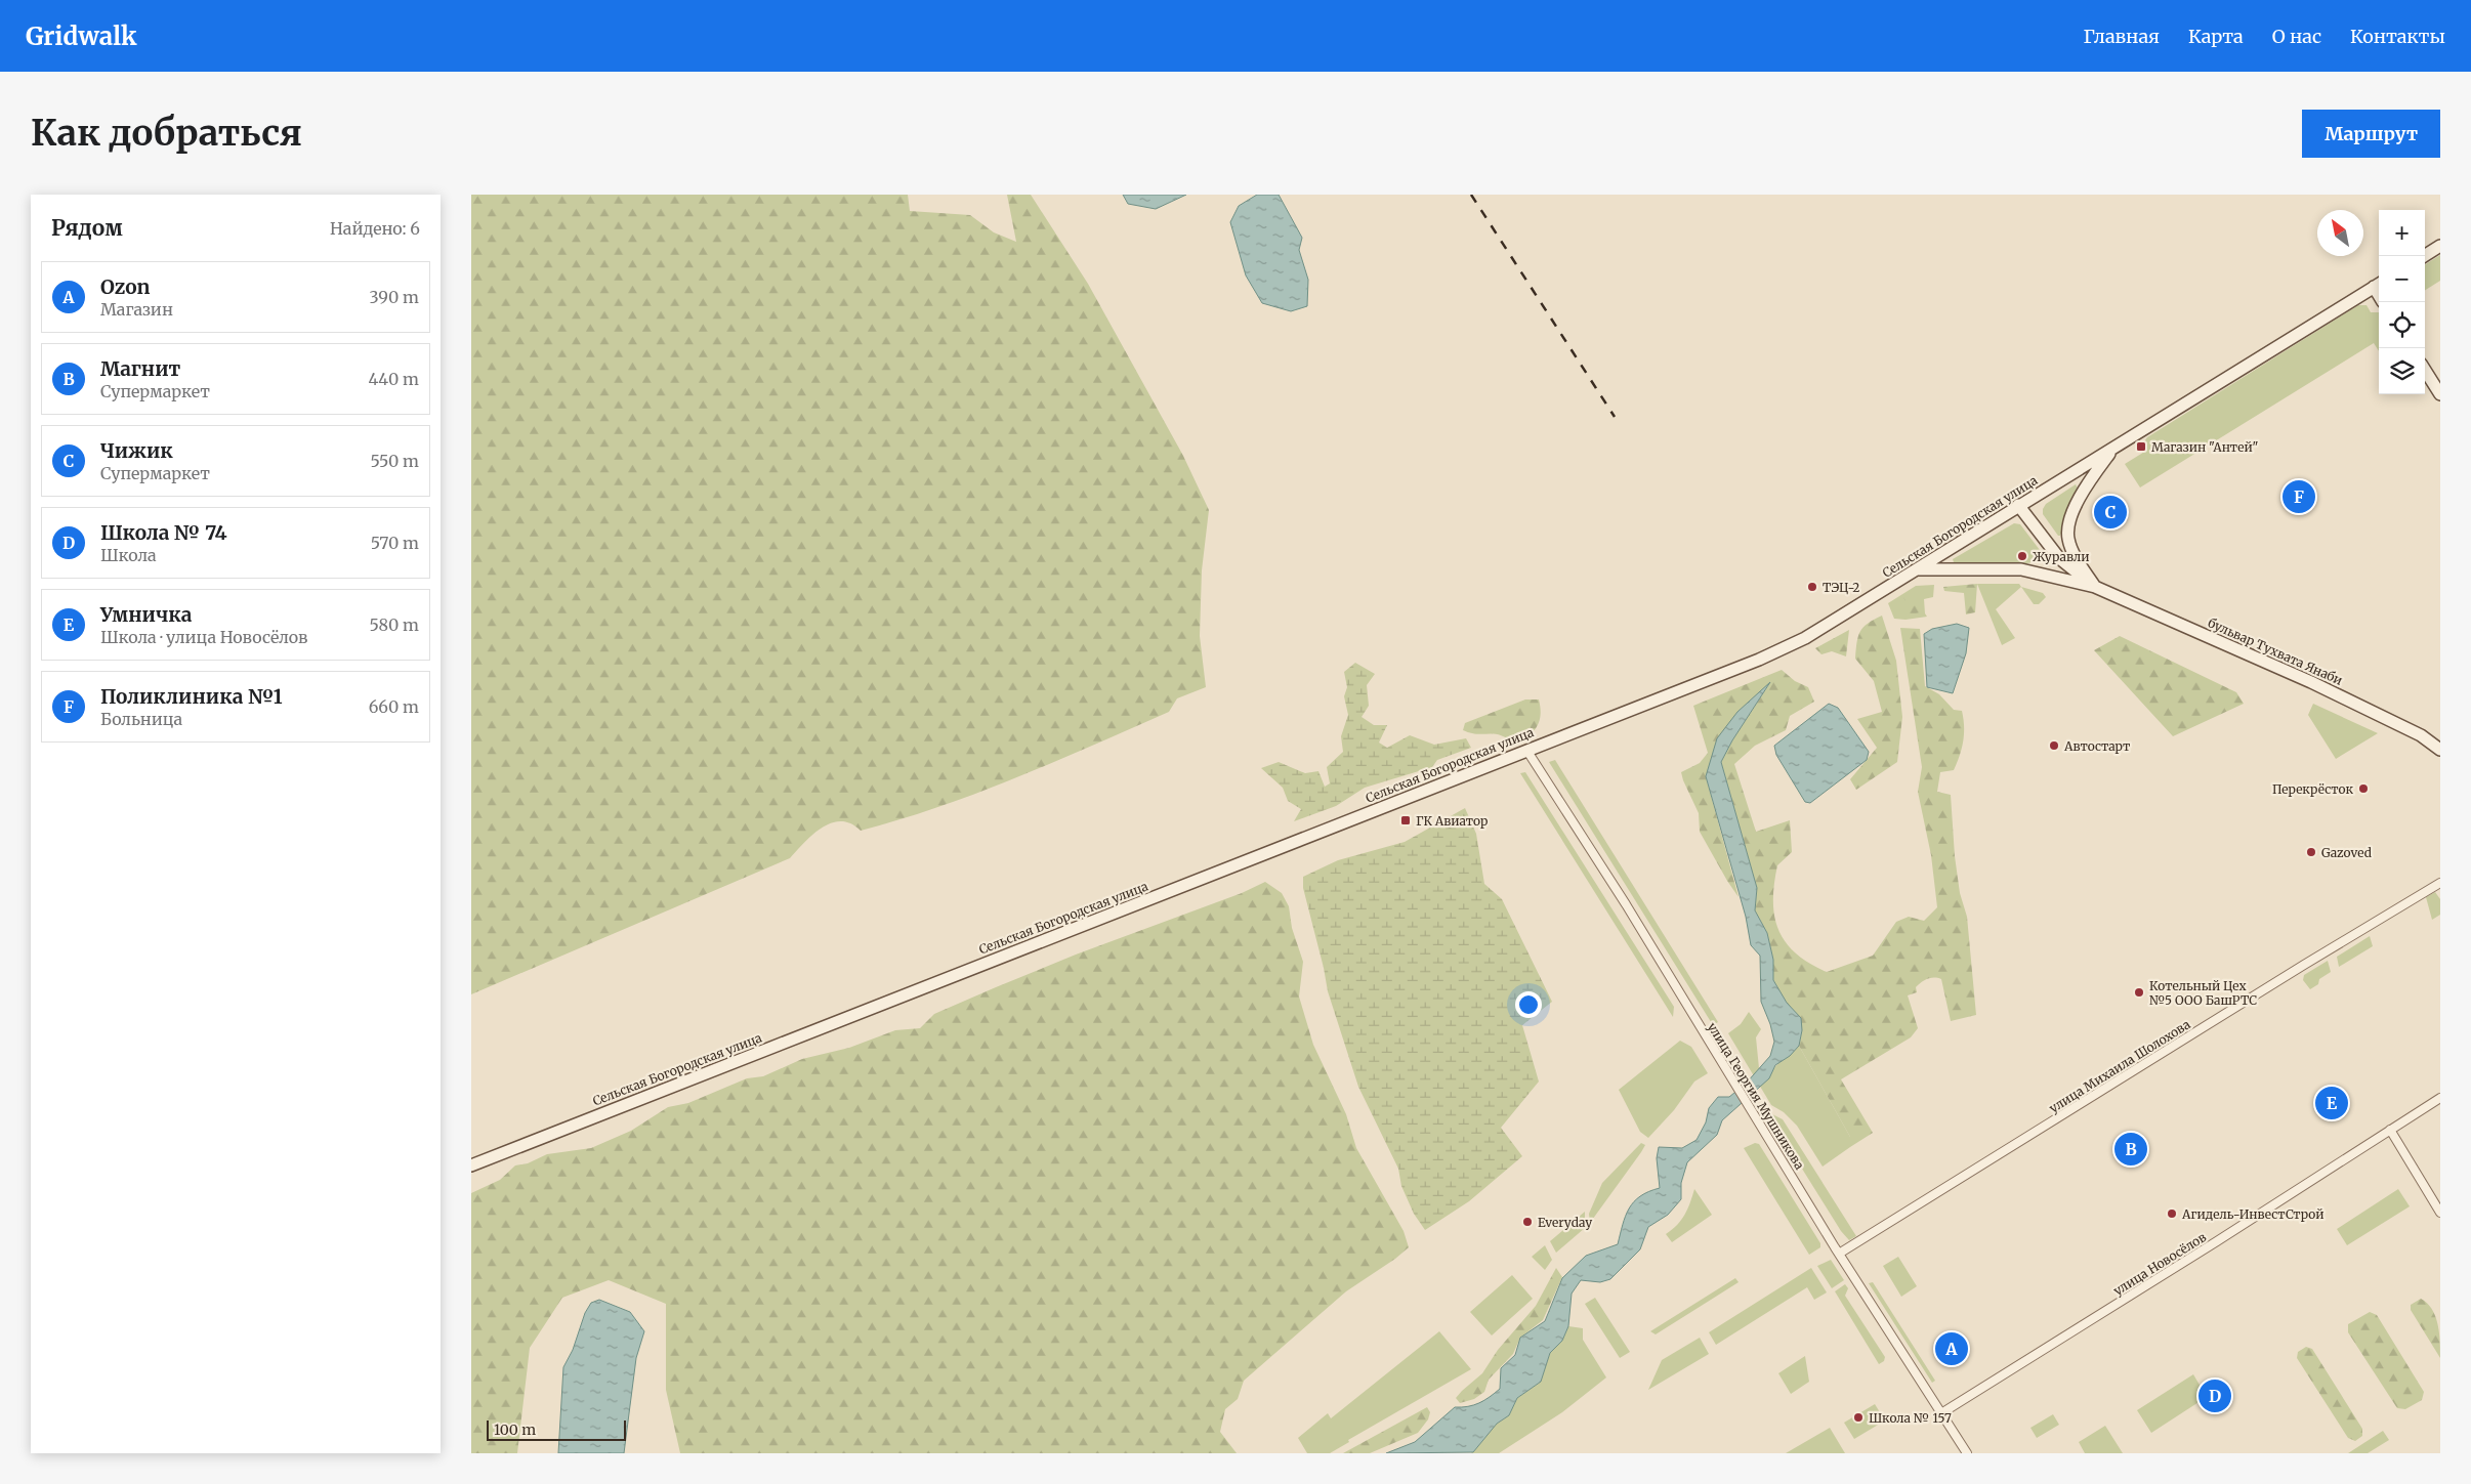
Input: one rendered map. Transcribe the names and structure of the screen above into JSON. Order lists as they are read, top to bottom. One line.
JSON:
{"streets":{"main road":["Сельская Богородская улица","бульвар Тухвата Янаби"],"street":["улица Михаила Шолохова","улица Георгия Мушникова","улица Новосёлов"]},"crossings":[["Сельская Богородская улица","бульвар Тухвата Янаби"],["Сельская Богородская улица","улица Георгия Мушникова"],["улица Михаила Шолохова","улица Георгия Мушникова"],["улица Георгия Мушникова","улица Новосёлов"]],"places":{"transit":["Магазин \"Антей\"","ГК Авиатор"],"other":["Журавли","ТЭЦ-2","Автостарт","Перекрёсток","Gazoved","Котельный Цех №5 ООО БашРТС","Агидель-ИнвестСтрой","Everyday","Школа № 157"]},"scale_bar":"100 m","north":"top left","page":{"header":"Gridwalk","nav":["Главная","Карта","О нас","Контакты"],"buttons":"Маршрут","title":"Как добраться","heading":["Рядом","Найдено: 6"],"map_buttons":["+","−"],"list":[{"mark":"A","name":"Ozon","note":"Магазин","value":"390 m"},{"mark":"B","name":"Магнит","note":"Супермаркет","value":"440 m"},{"mark":"C","name":"Чижик","note":"Супермаркет","value":"550 m"},{"mark":"D","name":"Школа № 74","note":"Школа","value":"570 m"},{"mark":"E","name":"Умничка","note":"Школа · улица Новосёлов","value":"580 m"},{"mark":"F","name":"Поликлиника №1","note":"Больница","value":"660 m"}],"pins":["F","C","E","B","A","D"],"scale":"100 m"}}
